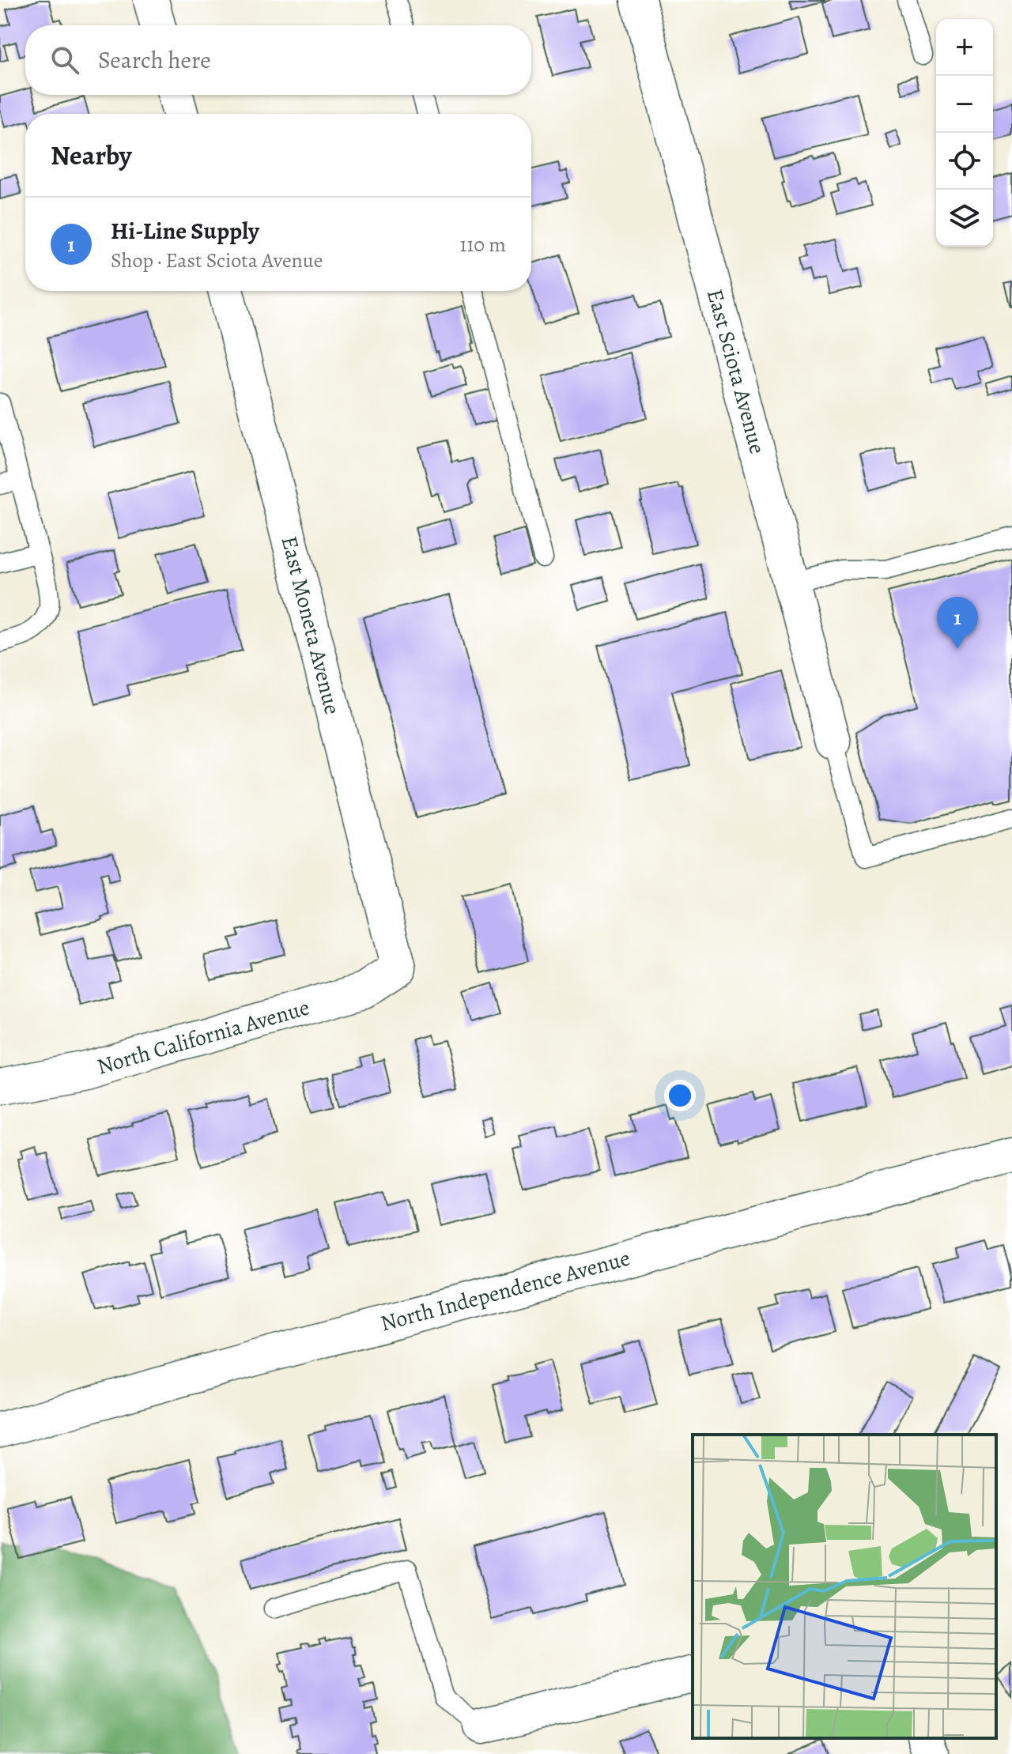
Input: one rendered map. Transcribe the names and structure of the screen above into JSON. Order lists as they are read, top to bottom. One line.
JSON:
{"streets":{"street":["East Sciota Avenue","East Moneta Avenue","North California Avenue","North Independence Avenue"]},"crossings":[["East Moneta Avenue","North California Avenue"]],"page":{"map_buttons":["+","−"],"search":"Search here","heading":"Nearby","list":[{"mark":"1","name":"Hi-Line Supply","note":"Shop · East Sciota Avenue","value":"110 m"}],"pins":"1"}}
